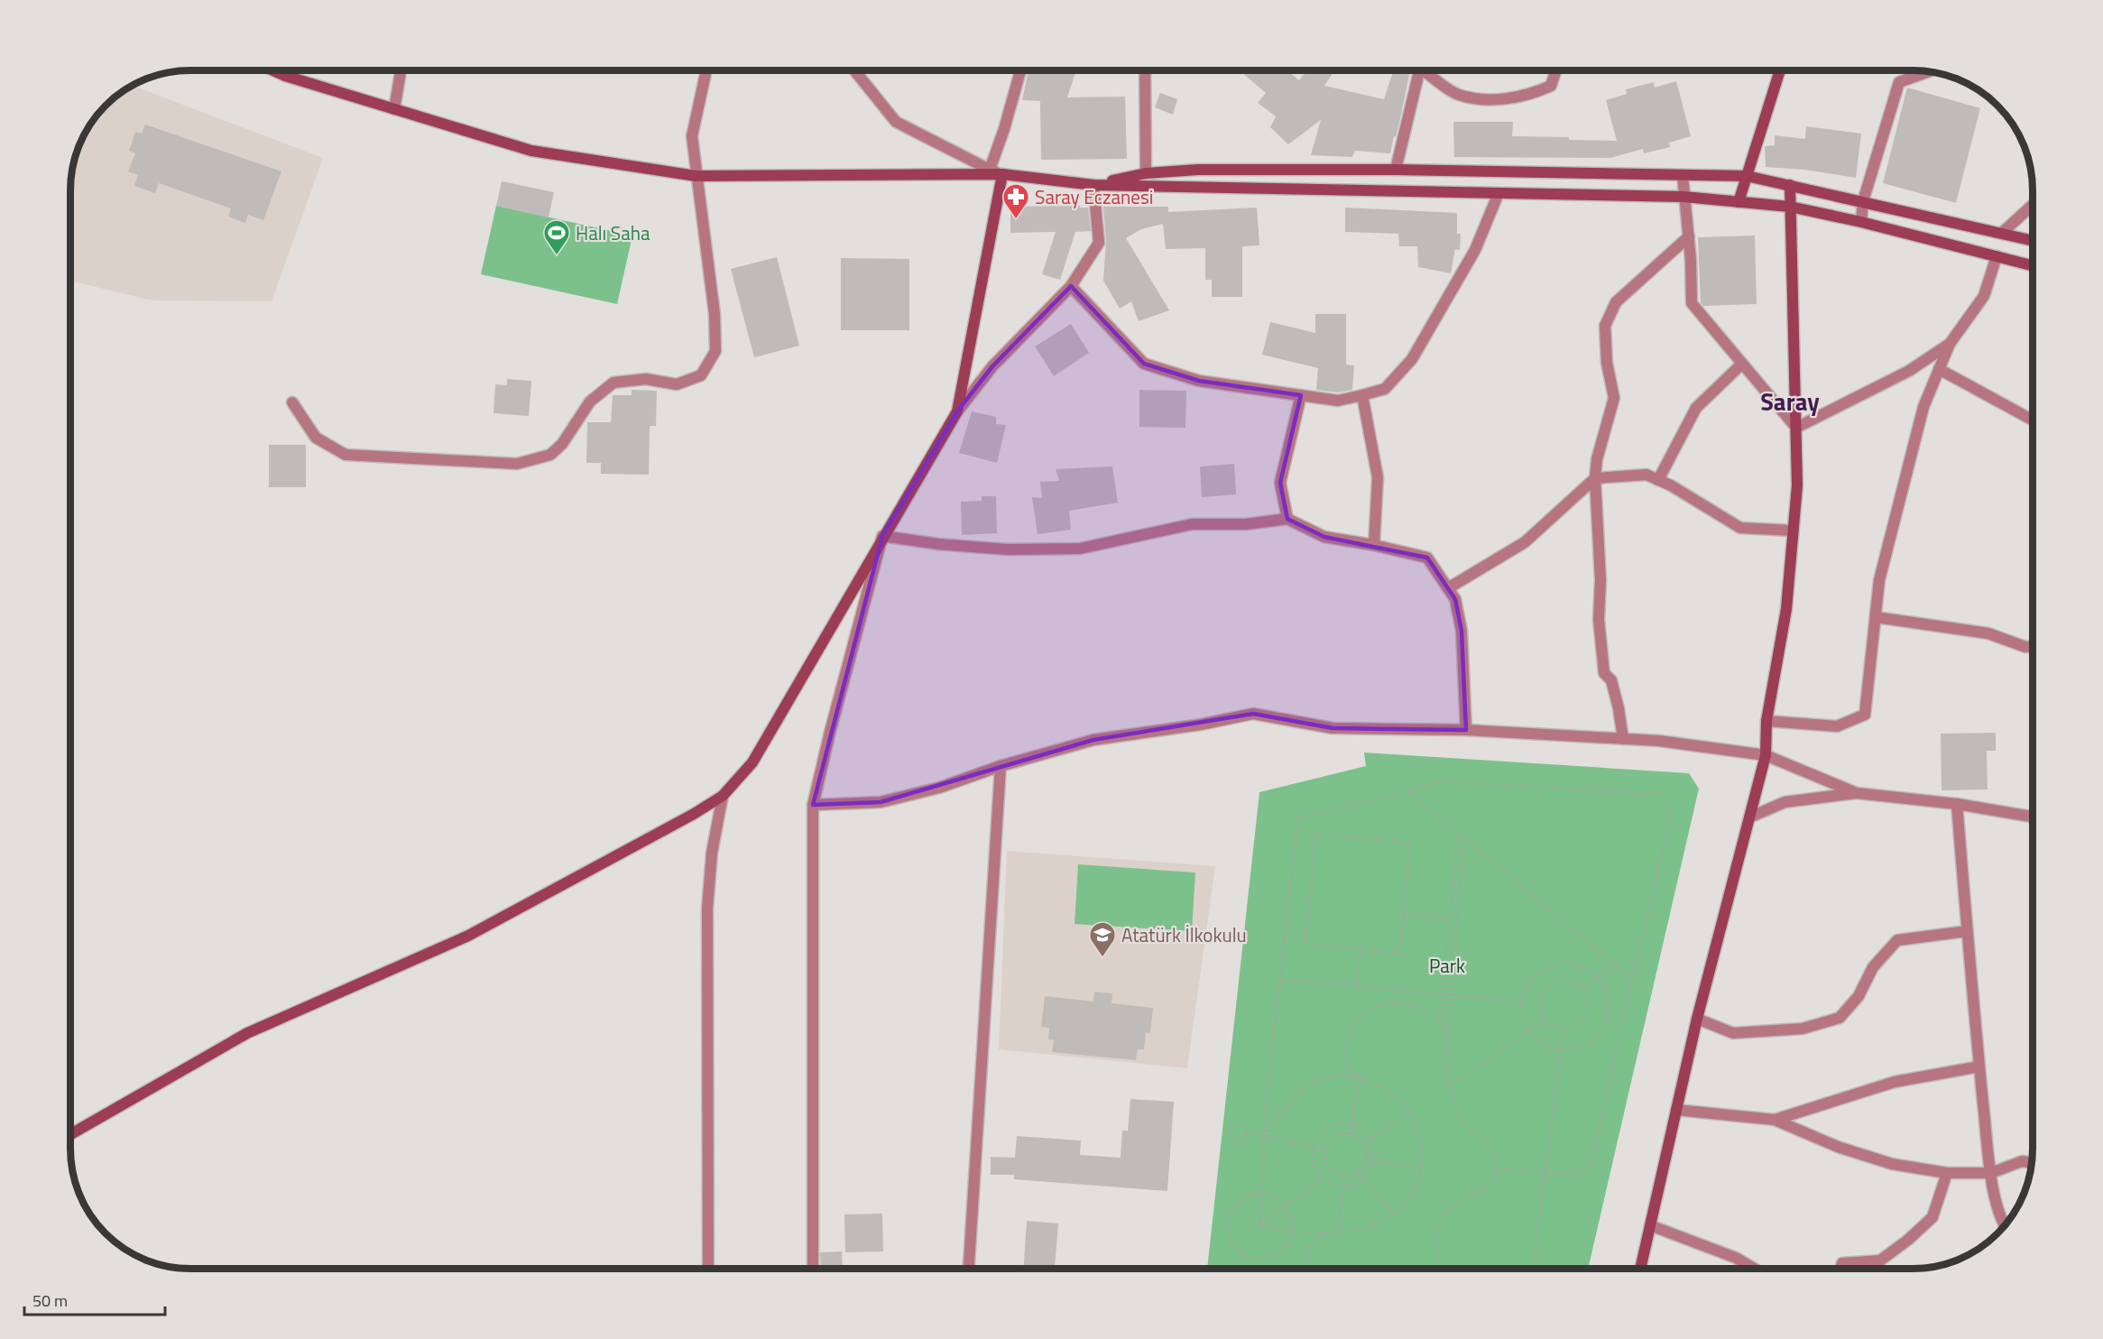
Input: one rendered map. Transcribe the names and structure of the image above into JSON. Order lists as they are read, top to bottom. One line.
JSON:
{"districts":["Saray"],"parks":["Park"],"places":{"pharmacy":["Saray Eczanesi"],"sports":["Halı Saha"],"school or university":["Atatürk İlkokulu"]},"scale_bar":"50 m"}
